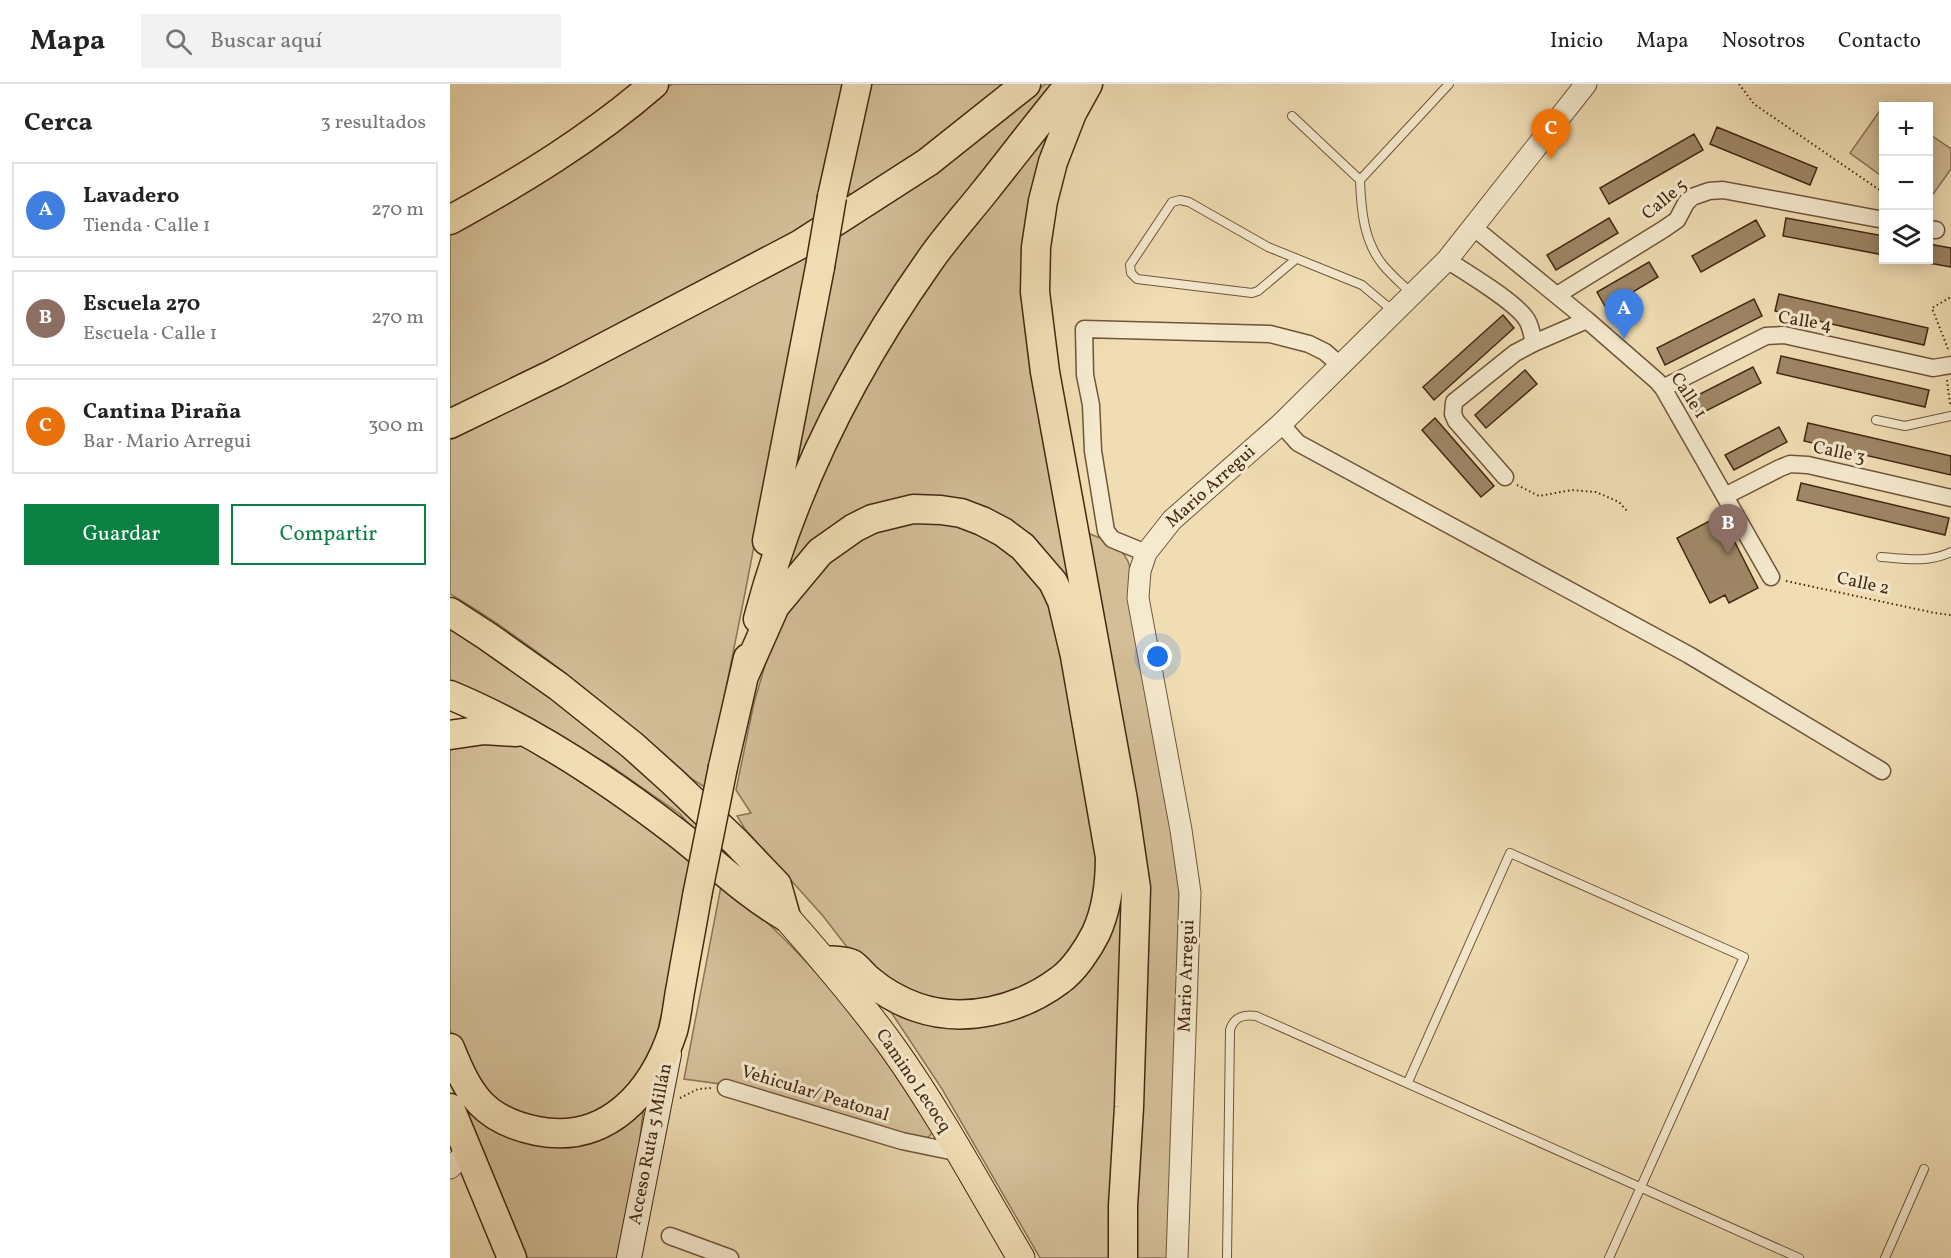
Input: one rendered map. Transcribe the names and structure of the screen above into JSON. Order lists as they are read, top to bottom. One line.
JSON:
{"streets":{"main road":["Camino Lecocq","Acceso Ruta 5 Millán"],"street":["Calle 5","Calle 4","Calle 1","Calle 3","Mario Arregui","Vehicular/ Peatonal"],"path":["Calle 2"]},"crossings":[["Calle 5","Calle 1"],["Calle 4","Calle 1"],["Calle 1","Calle 3"],["Calle 1","Mario Arregui"],["Calle 1","Calle 2"],["Camino Lecocq","Vehicular/ Peatonal"],["Vehicular/ Peatonal","Acceso Ruta 5 Millán"]],"page":{"header":"Mapa","search":"Buscar aquí","nav":["Inicio","Mapa","Nosotros","Contacto"],"heading":["Cerca","3 resultados"],"map_buttons":["+","−"],"pins":["C","A","B"],"list":[{"mark":"A","name":"Lavadero","note":"Tienda · Calle 1","value":"270 m"},{"mark":"B","name":"Escuela 270","note":"Escuela · Calle 1","value":"270 m"},{"mark":"C","name":"Cantina Piraña","note":"Bar · Mario Arregui","value":"300 m"}],"buttons":["Guardar","Compartir"]}}
